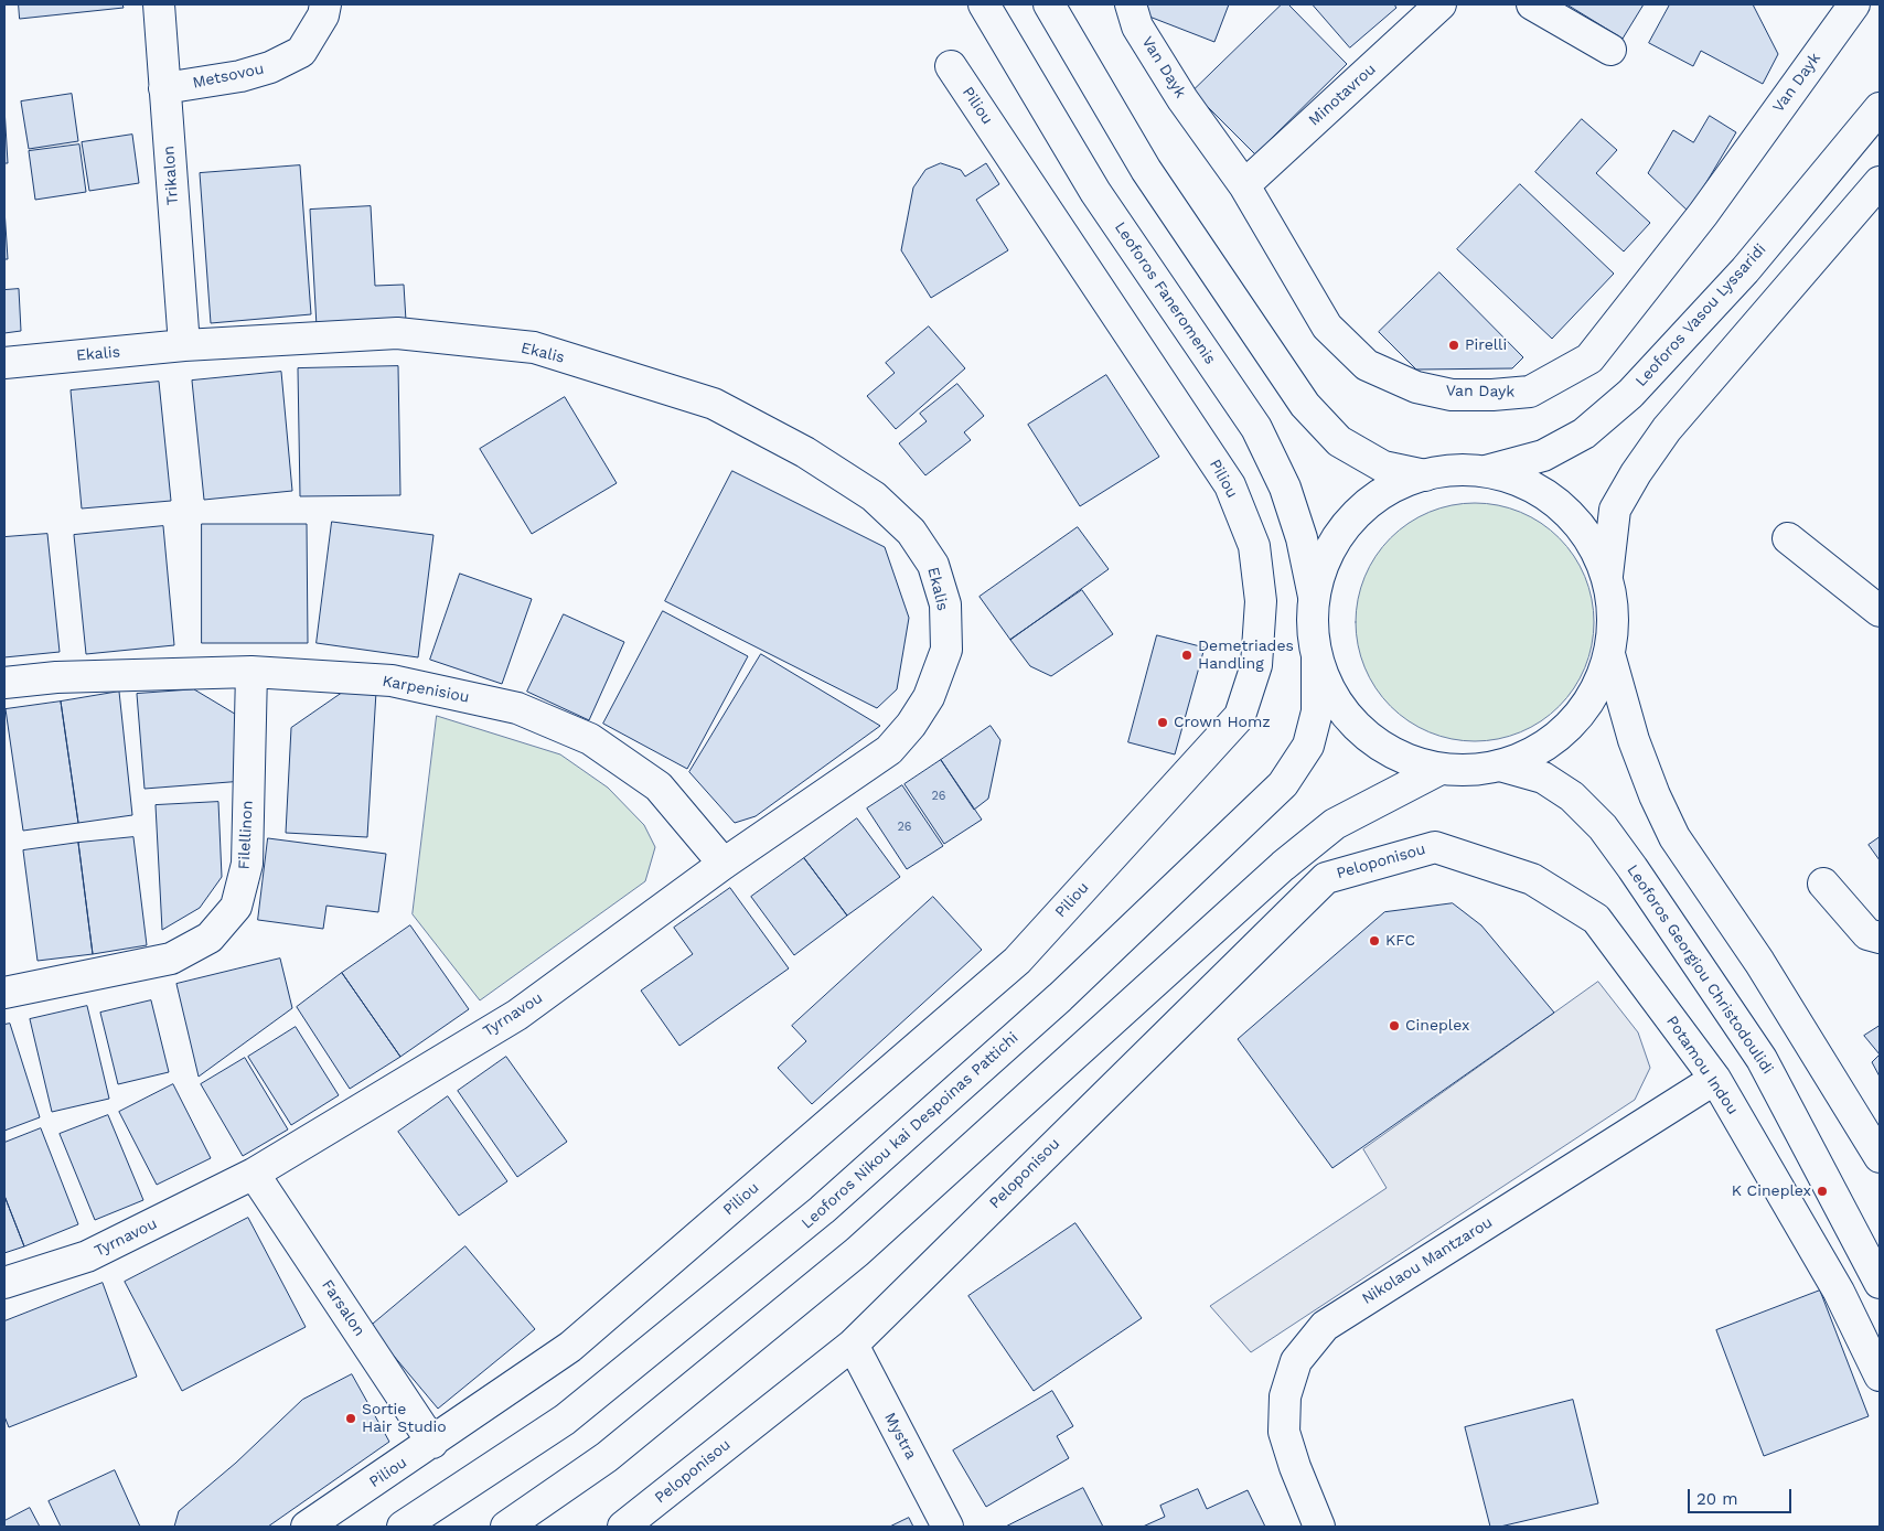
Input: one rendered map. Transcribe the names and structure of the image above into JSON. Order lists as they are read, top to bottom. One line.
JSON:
{"streets":{"street":["Van Dayk","Metsovou","Minotavrou","Piliou","Trikalon","Leoforos Faneromenis","Leoforos Vasou Lyssaridi","Ekalis","Karpenisiou","Filellinon","Peloponisou","Leoforos Georgiou Christodoulidi","Tyrnavou","Potamou Indou","Leoforos Nikou kai Despoinas Pattichi","Nikolaou Mantzarou","Farsalon","Mystra"]},"crossings":[["Van Dayk","Minotavrou"],["Metsovou","Trikalon"],["Piliou","Farsalon"],["Trikalon","Ekalis"],["Ekalis","Tyrnavou"],["Karpenisiou","Filellinon"],["Karpenisiou","Tyrnavou"],["Peloponisou","Potamou Indou"],["Peloponisou","Mystra"],["Tyrnavou","Farsalon"],["Potamou Indou","Nikolaou Mantzarou"]],"places":["Pirelli","Demetriades Handling","Crown Homz","KFC","Cineplex","K Cineplex","Sortie Hair Studio"],"house_numbers":["26","26"],"scale_bar":"20 m"}
